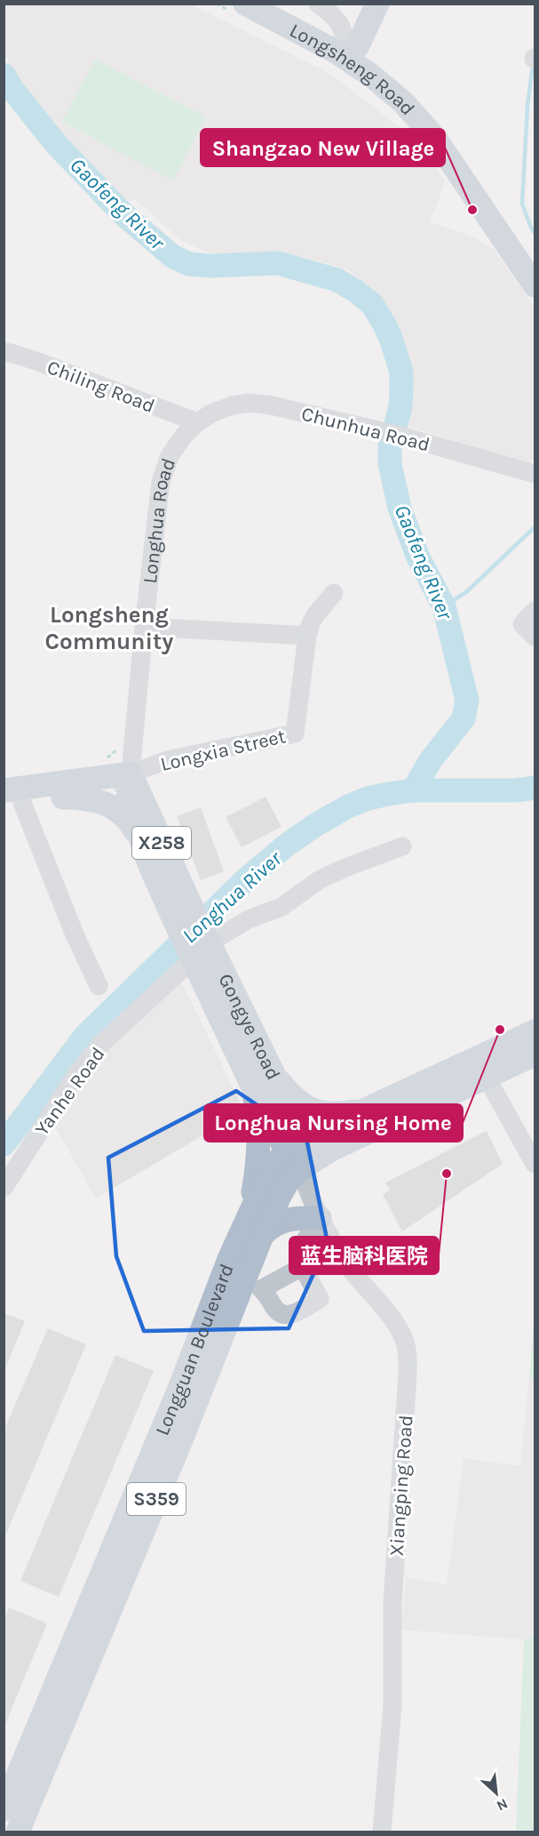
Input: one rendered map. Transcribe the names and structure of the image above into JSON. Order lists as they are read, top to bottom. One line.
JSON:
{"streets":{"main road":["Longsheng Road","X258","Gongye Road","Longguan Boulevard","S359"],"street":["Chiling Road","Chunhua Road","Longhua Road","Longxia Street","Yanhe Road","Xiangping Road"]},"crossings":[["Chiling Road","Chunhua Road"],["Chiling Road","Longhua Road"],["Chunhua Road","Longhua Road"],["Longhua Road","Longxia Street"],["Longhua Road","Gongye Road"],["Longxia Street","Gongye Road"],["Gongye Road","Yanhe Road"],["Gongye Road","Longguan Boulevard"],["Gongye Road","Xiangping Road"],["Longguan Boulevard","Xiangping Road"]],"districts":["Longsheng Community"],"water":["Gaofeng River","Longhua River"],"places":["Shangzao New Village","Longhua Nursing Home","蓝生脑科医院"],"north":"bottom right"}
